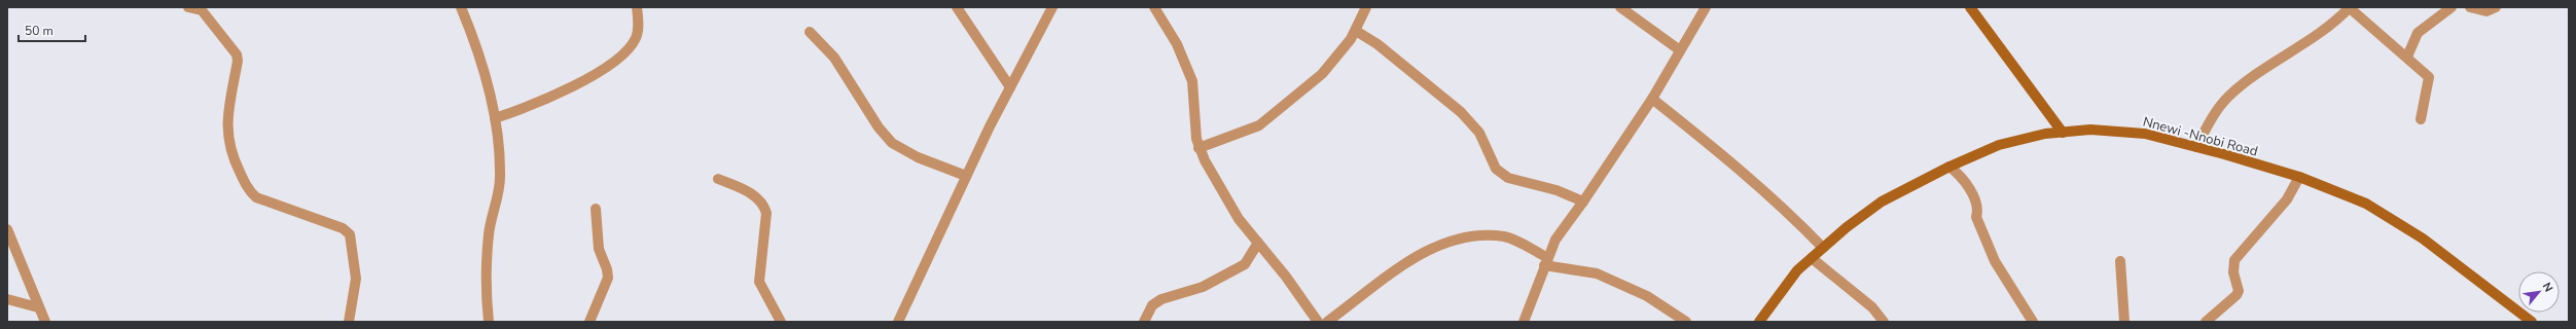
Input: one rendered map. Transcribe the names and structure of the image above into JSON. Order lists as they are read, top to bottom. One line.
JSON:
{"streets":{"main road":["Nnewi -Nnobi Road"]},"scale_bar":"50 m","north":"top right"}
